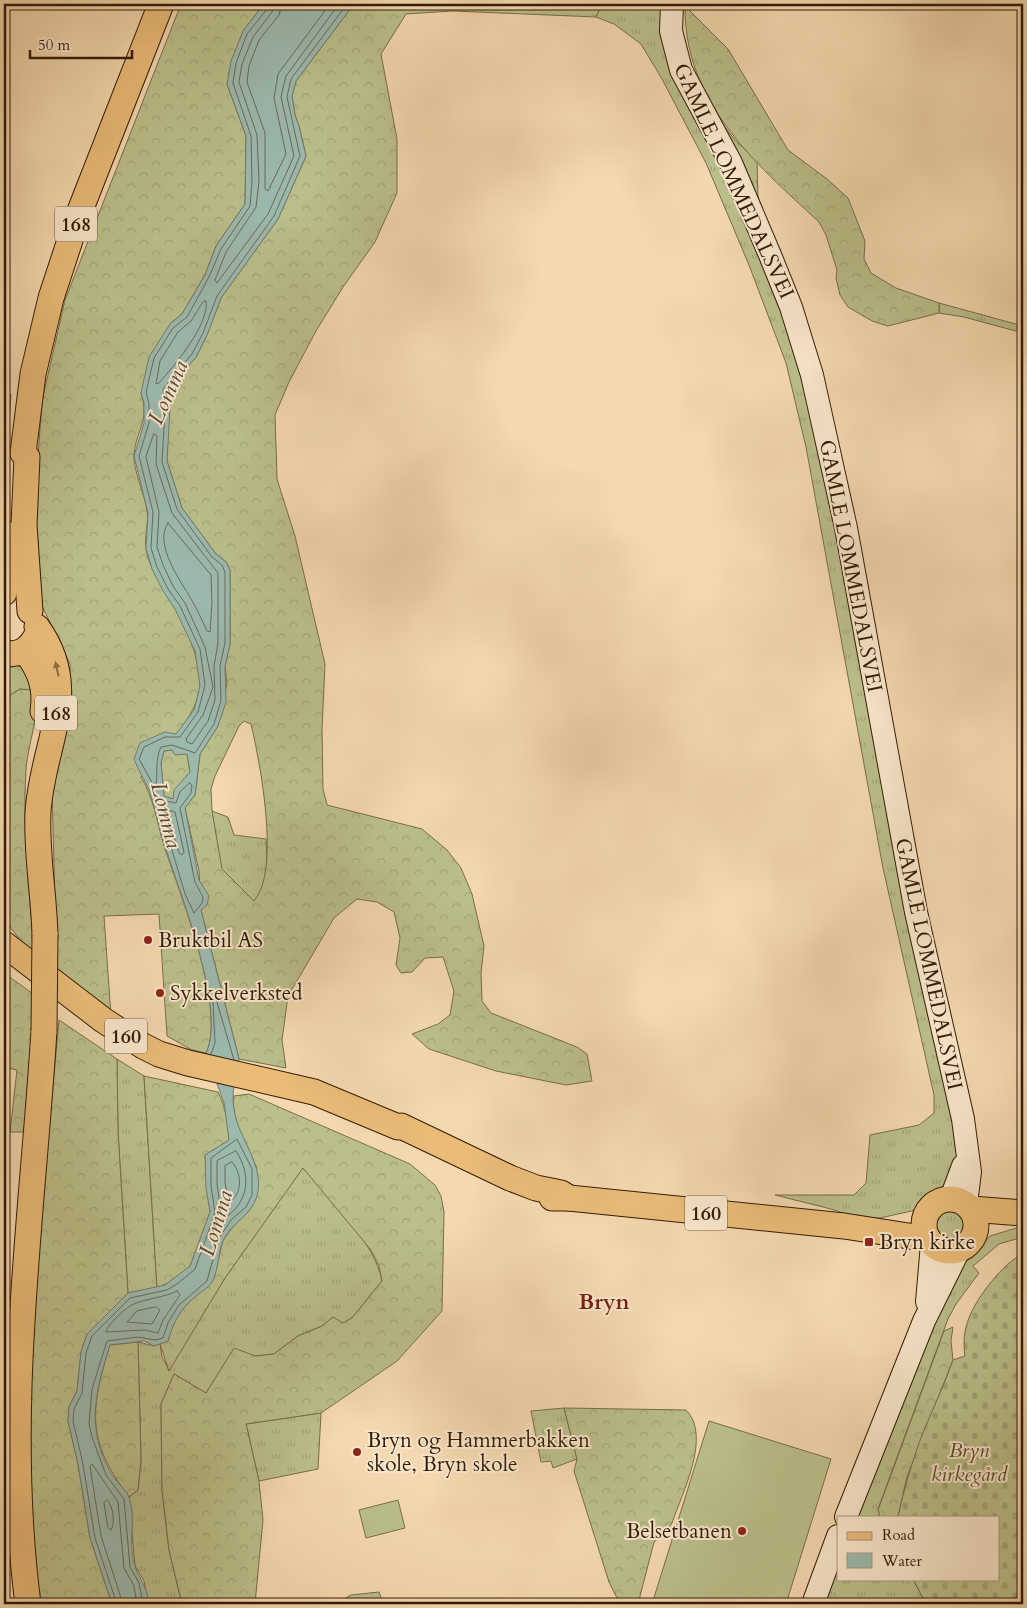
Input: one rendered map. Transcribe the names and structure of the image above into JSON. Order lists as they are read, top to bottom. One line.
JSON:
{"streets":{"main road":["168","160"],"street":["GAMLE LOMMEDALSVEI"]},"crossings":[["GAMLE LOMMEDALSVEI","160"]],"districts":["Bryn"],"water":["Lomma"],"parks":["Bryn kirkegård"],"places":{"other":["Bruktbil AS","Sykkelverksted","Bryn og Hammerbakken skole, Bryn skole","Belsetbanen"],"transit":["Bryn kirke"]},"legend":["Road","Water"],"scale_bar":"50 m"}
